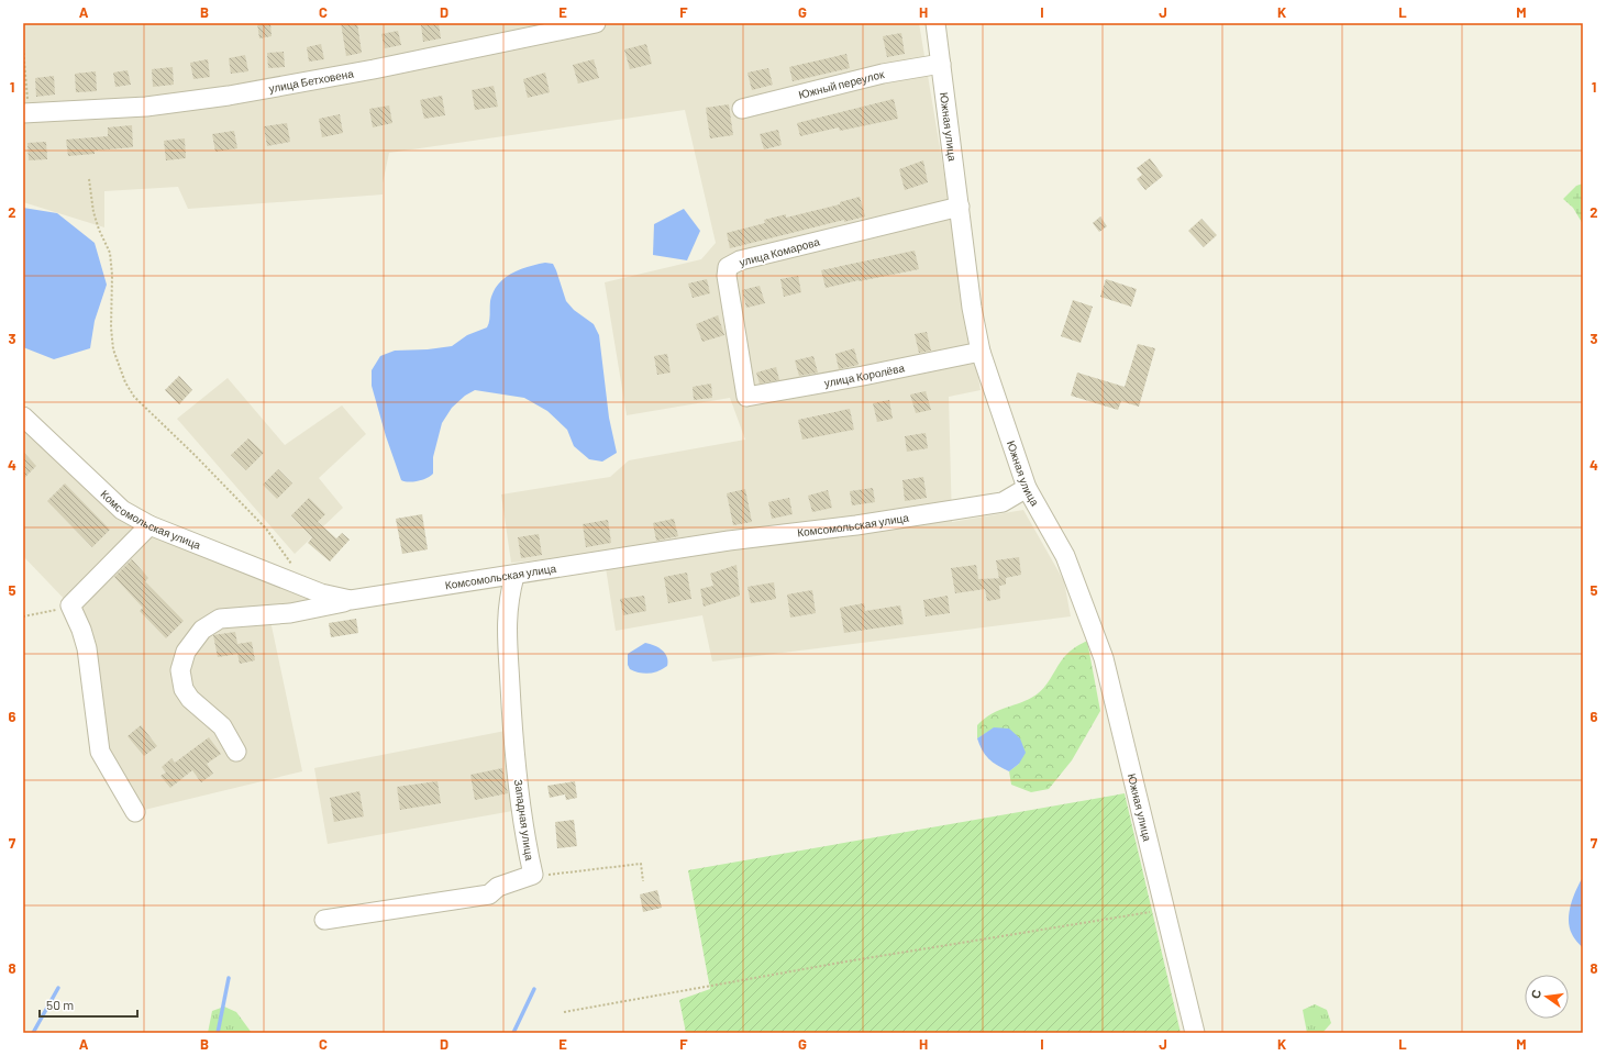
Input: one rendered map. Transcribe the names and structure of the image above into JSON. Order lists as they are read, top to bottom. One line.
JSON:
{"streets":{"street":["улица Бетховена","Южный переулок","Южная улица","улица Комарова","улица Королёва","Комсомольская улица","Западная улица"]},"crossings":[["Южный переулок","Южная улица"],["Южная улица","улица Комарова"],["Южная улица","улица Королёва"],["Южная улица","Комсомольская улица"],["улица Комарова","улица Королёва"],["Комсомольская улица","Западная улица"]],"scale_bar":"50 m","north":"left","grid":{"columns":["A","B","C","D","E","F","G","H","I","J","K","L","M"],"rows":["1","2","3","4","5","6","7","8"]}}
